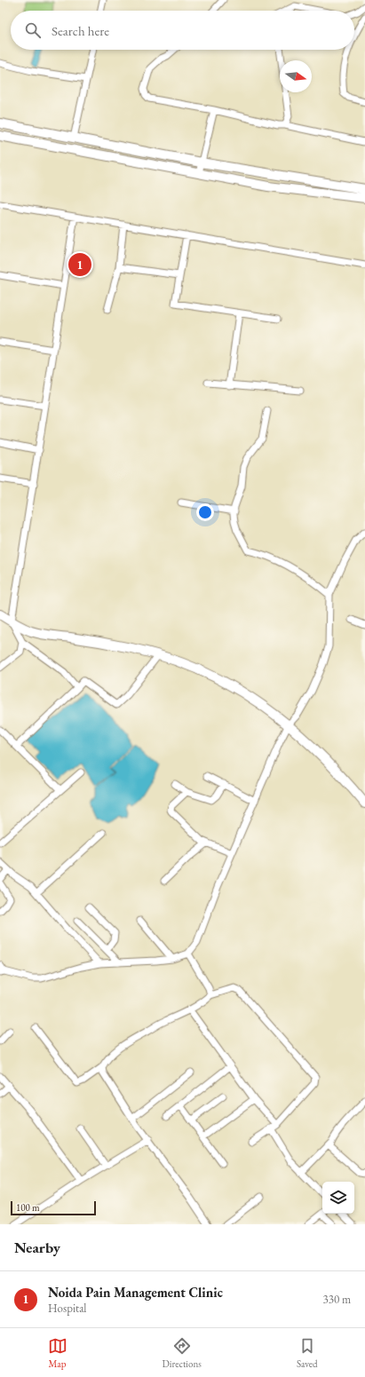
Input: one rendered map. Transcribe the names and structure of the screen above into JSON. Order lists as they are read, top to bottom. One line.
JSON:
{"scale_bar":"100 m","north":"right","page":{"search":"Search here","pins":"1","scale":"100 m","heading":"Nearby","list":[{"mark":"1","name":"Noida Pain Management Clinic","note":"Hospital","value":"330 m"}],"nav":["Map","Directions","Saved"]}}
